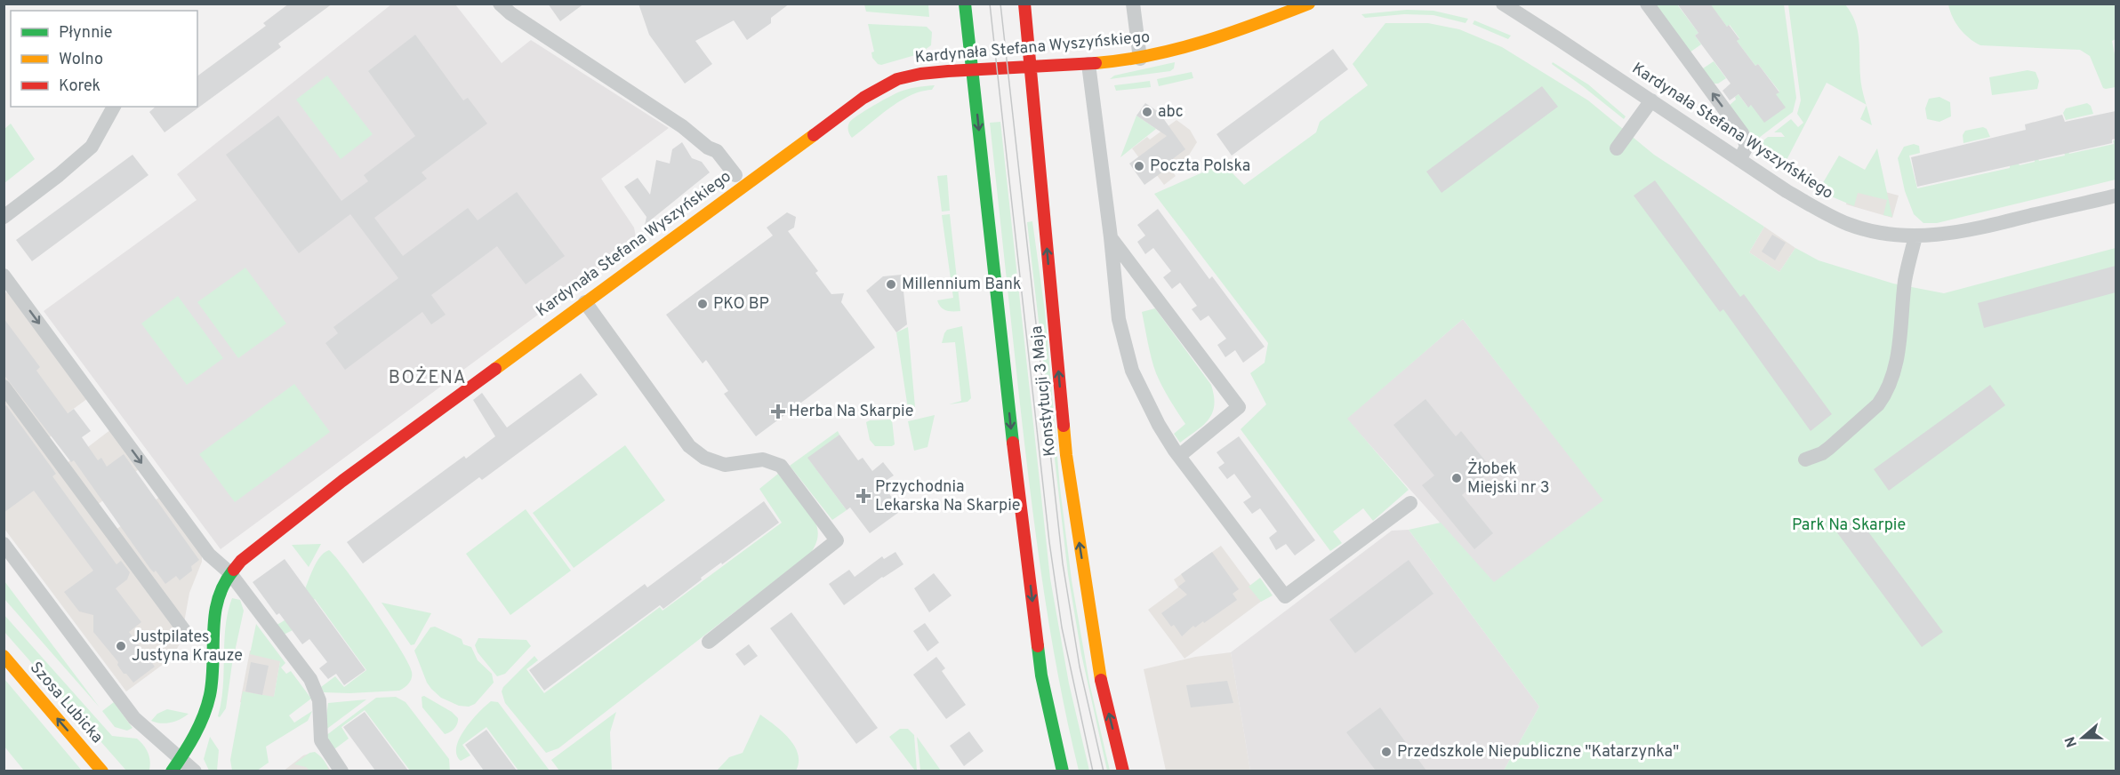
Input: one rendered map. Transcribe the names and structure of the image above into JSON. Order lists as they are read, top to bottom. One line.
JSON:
{"streets":{"street":["Kardynała Stefana Wyszyńskiego","Konstytucji 3 Maja","Szosa Lubicka"]},"crossings":[["Kardynała Stefana Wyszyńskiego","Konstytucji 3 Maja"]],"districts":["BOŻENA"],"parks":["Park Na Skarpie"],"places":{"other":["abc","Poczta Polska","Millennium Bank","PKO BP","Żłobek Miejski nr 3","Justpilates Justyna Krauze","Przedszkole Niepubliczne \"Katarzynka\""],"health":["Herba Na Skarpie","Przychodnia Lekarska Na Skarpie"]},"legend":["Płynnie","Wolno","Korek"],"north":"left"}
